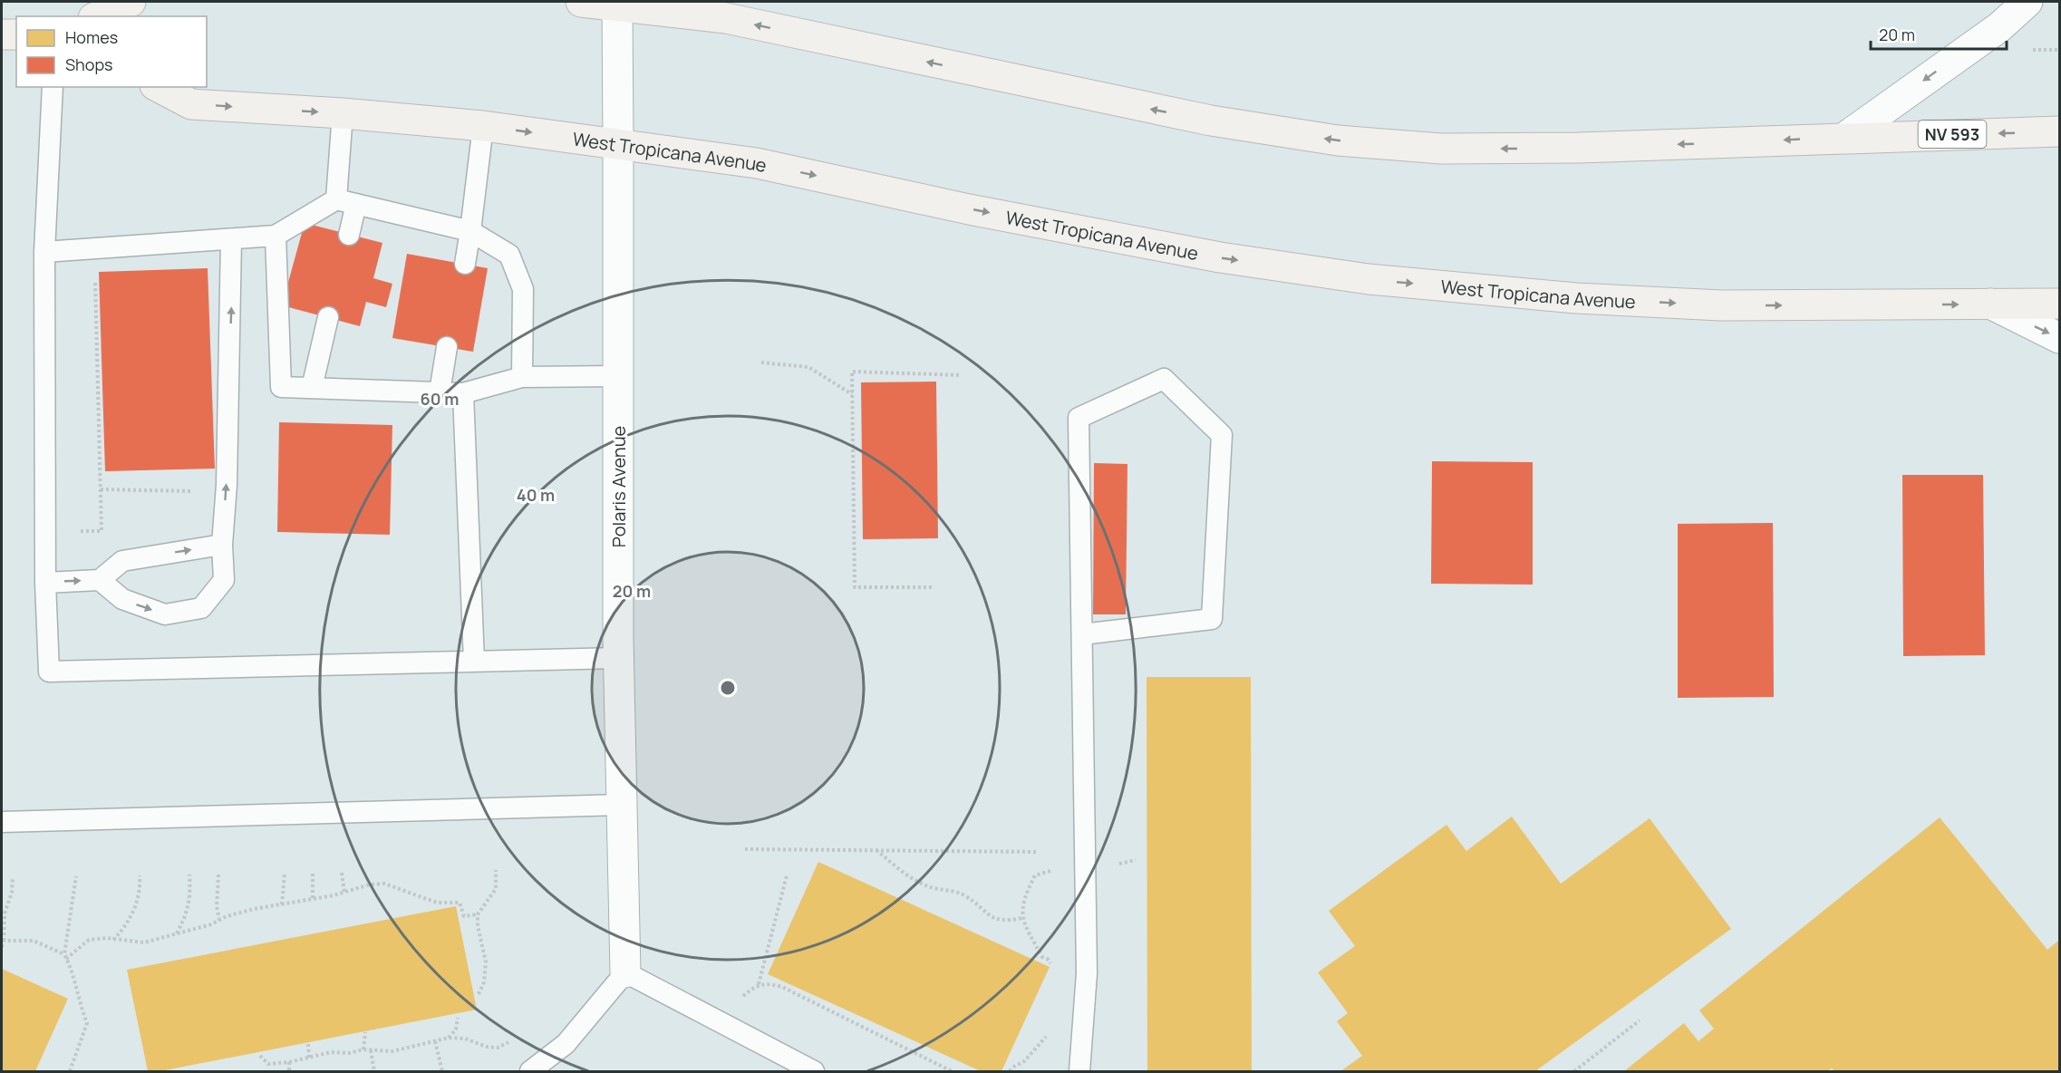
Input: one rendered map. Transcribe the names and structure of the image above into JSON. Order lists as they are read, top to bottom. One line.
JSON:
{"streets":{"main road":["NV 593","West Tropicana Avenue"],"street":["Polaris Avenue"]},"crossings":[["West Tropicana Avenue","Polaris Avenue"]],"legend":["Homes","Shops"],"scale_bar":"20 m","rings":["60 m","40 m","20 m"]}
